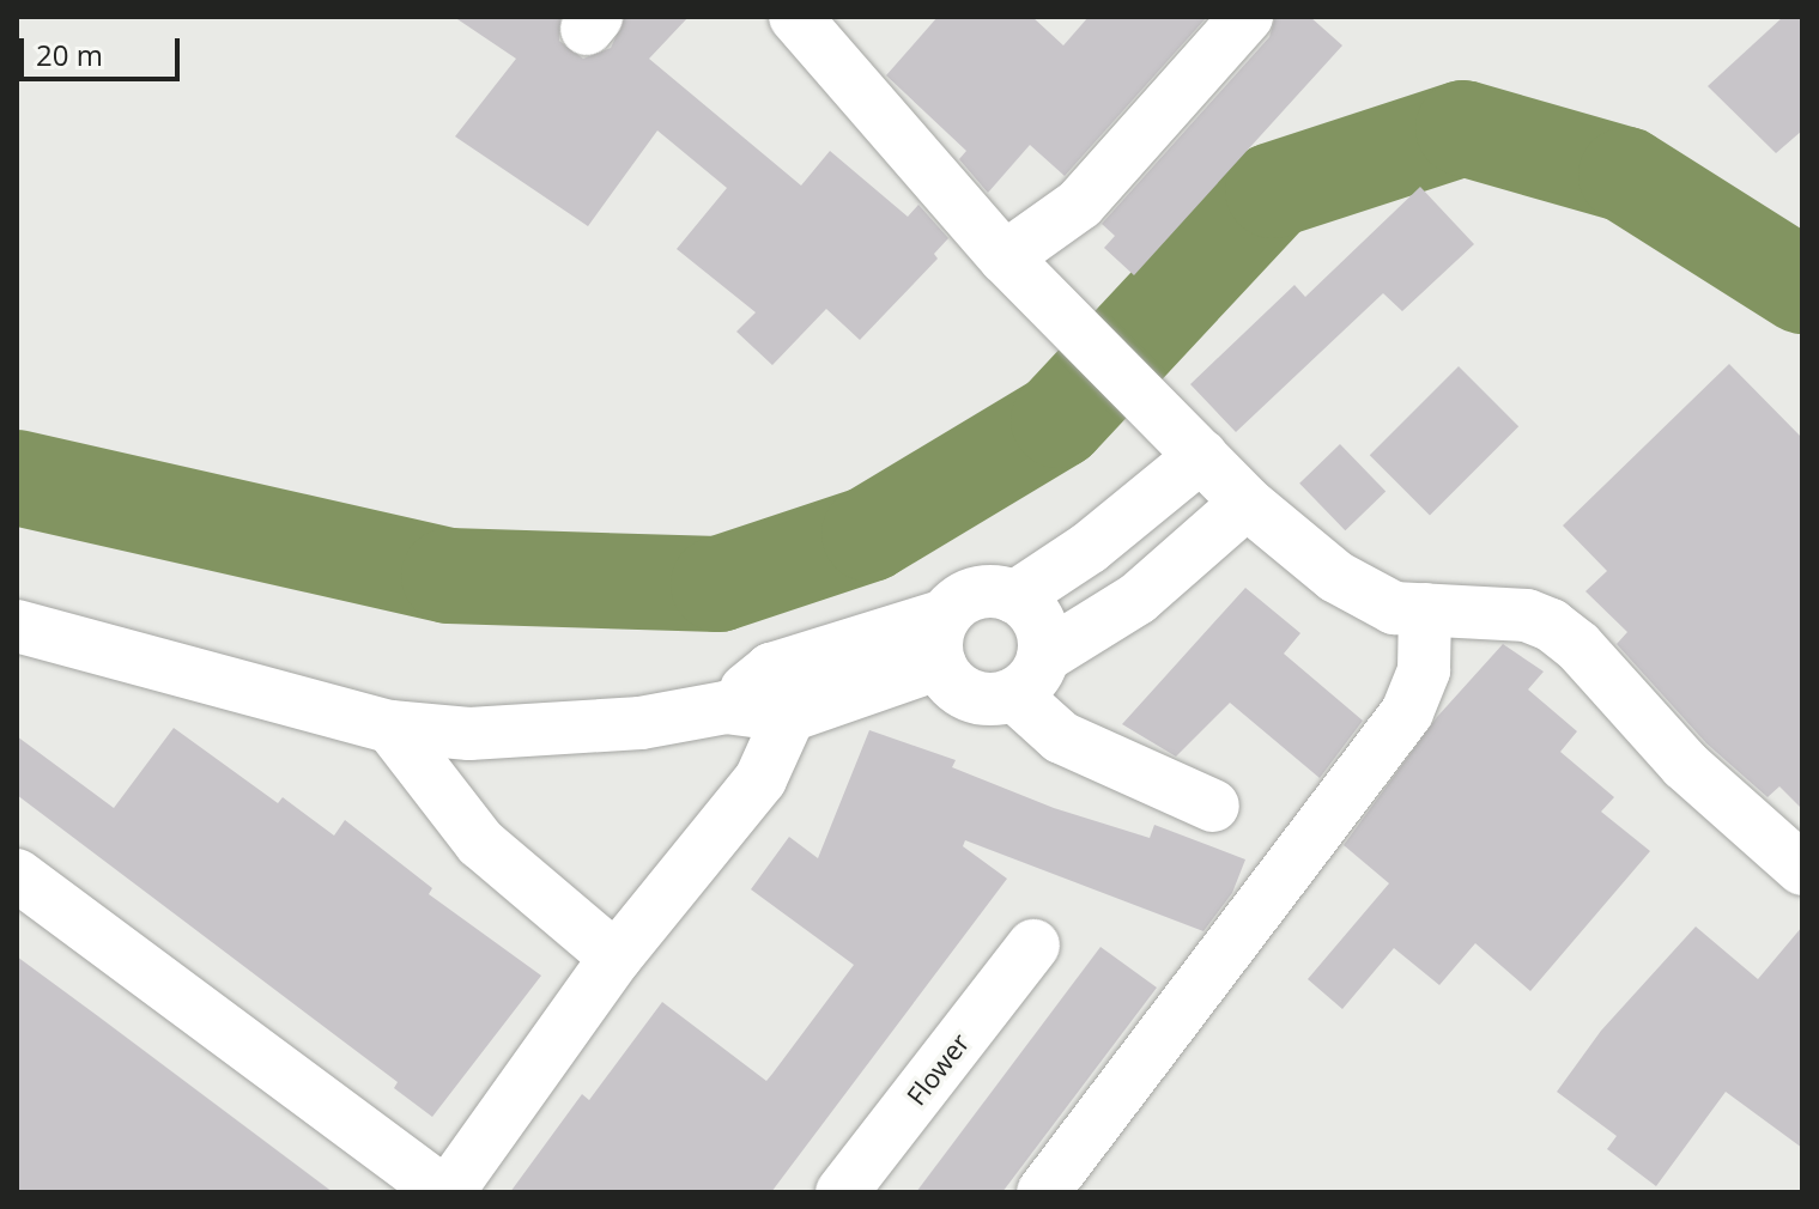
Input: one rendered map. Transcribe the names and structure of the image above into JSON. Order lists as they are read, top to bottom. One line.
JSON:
{"streets":{"street":["Flower"]},"scale_bar":"20 m"}
